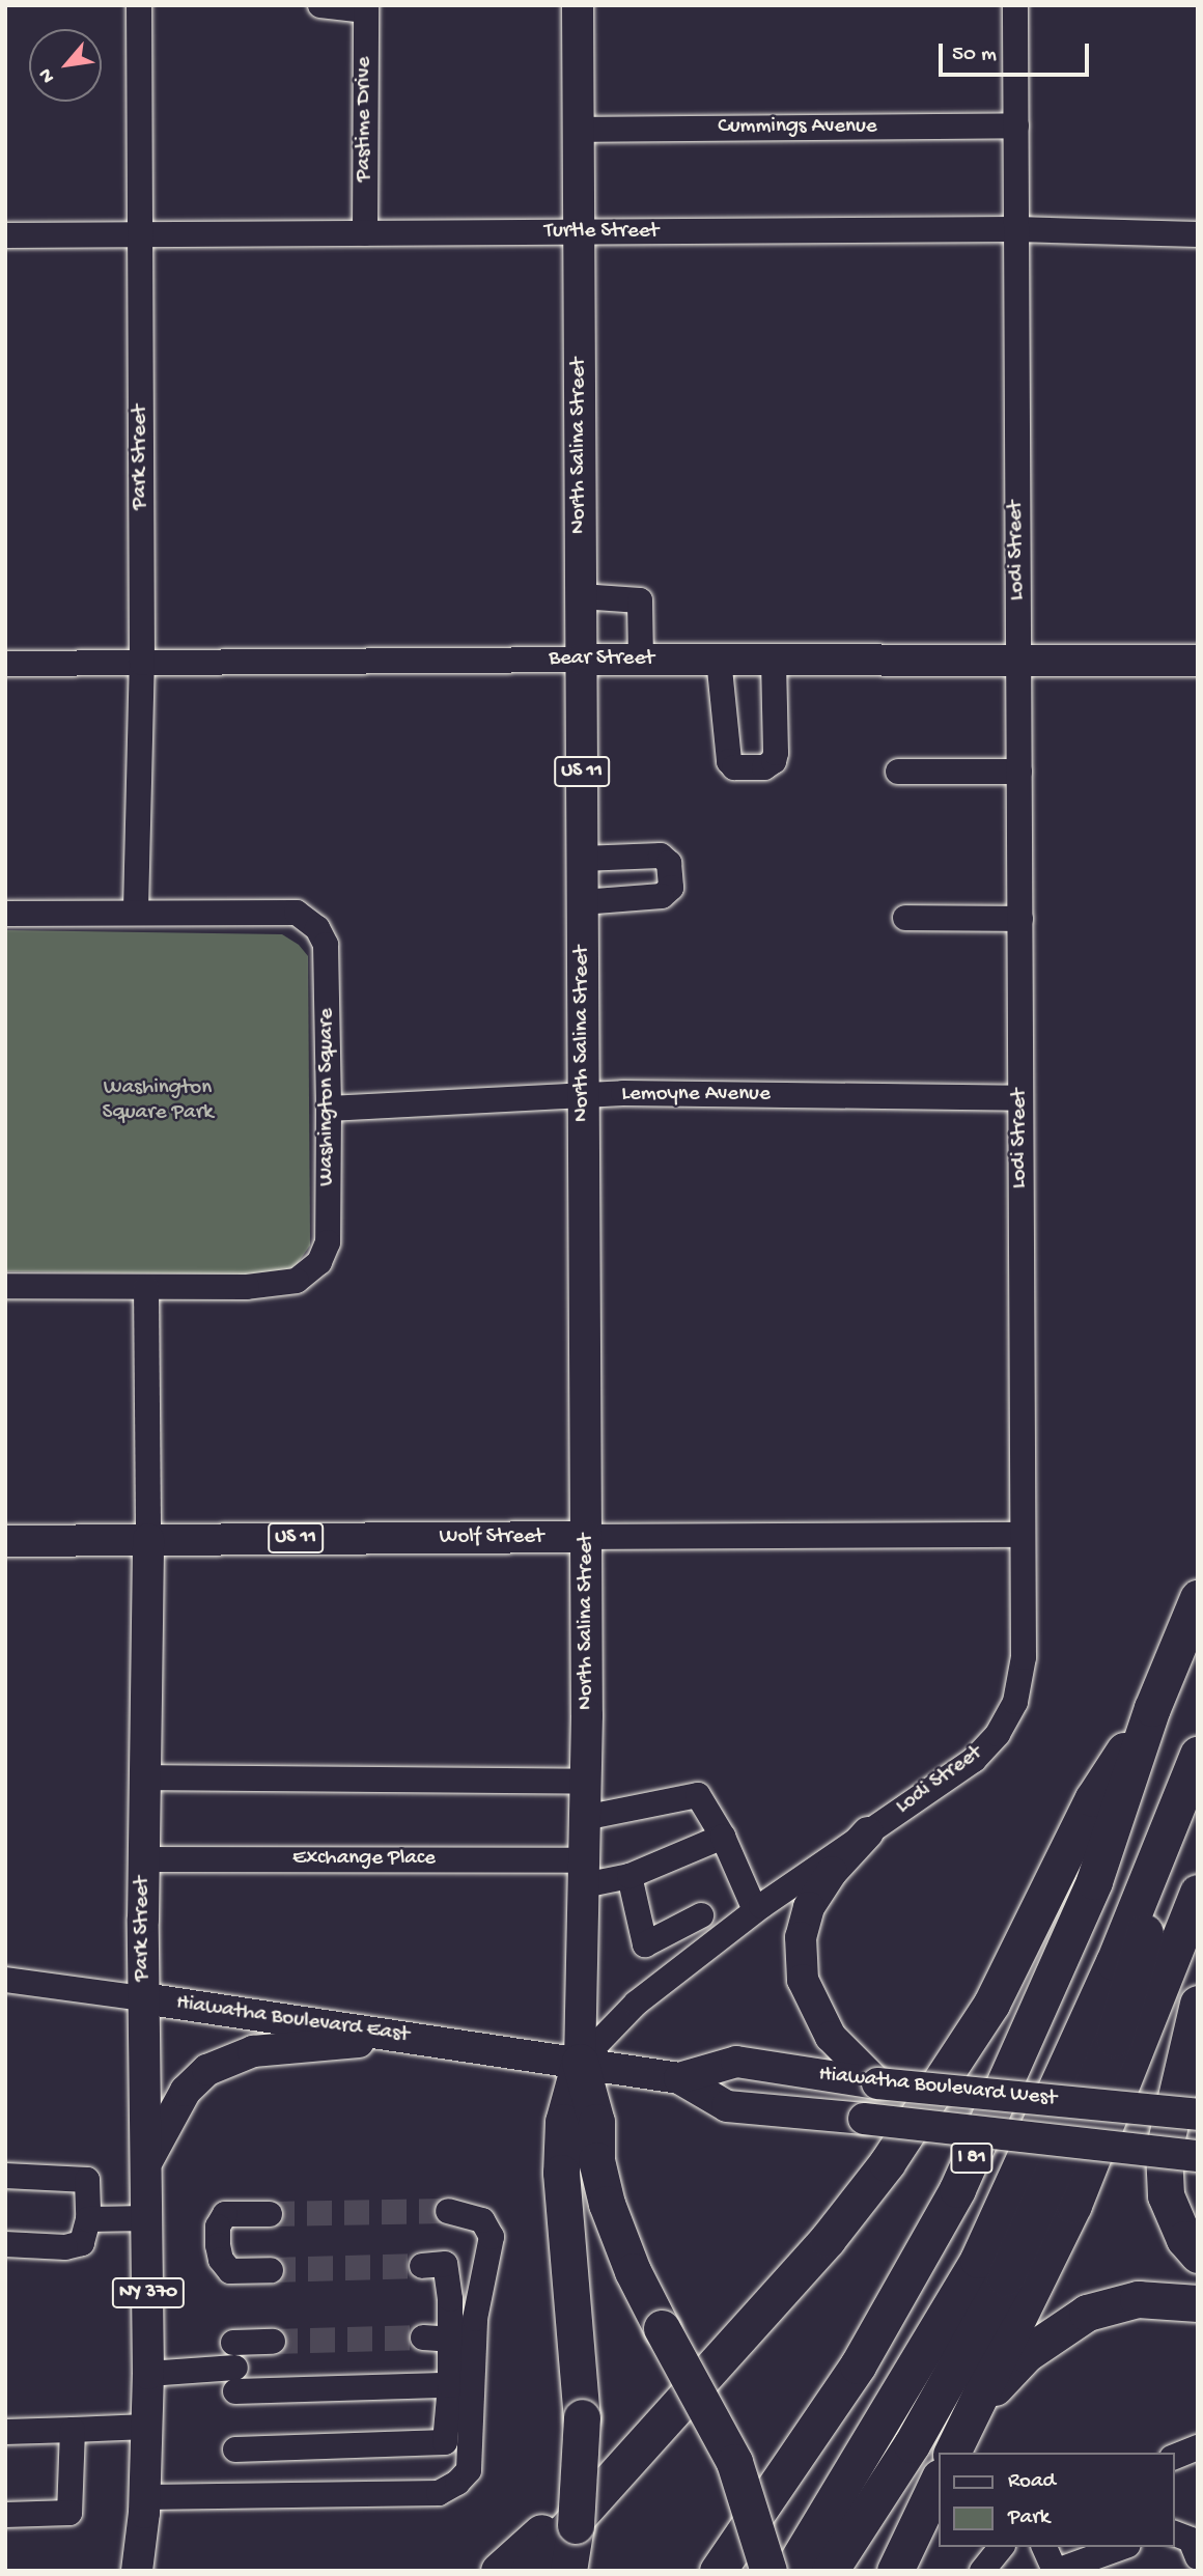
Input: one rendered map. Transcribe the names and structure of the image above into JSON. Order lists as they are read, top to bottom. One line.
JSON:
{"streets":{"highway":["I 81"],"main road":["North Salina Street","Park Street","Bear Street","US 11","Wolf Street","Hiawatha Boulevard East","Hiawatha Boulevard West","NY 370"],"street":["Pastime Drive","Cummings Avenue","Turtle Street","Lodi Street","Lemoyne Avenue","Washington Square","Exchange Place"]},"crossings":[["Pastime Drive","Turtle Street"],["Cummings Avenue","North Salina Street"],["Cummings Avenue","Lodi Street"],["Turtle Street","North Salina Street"],["Turtle Street","Park Street"],["Turtle Street","Lodi Street"],["North Salina Street","Lodi Street"],["North Salina Street","Bear Street"],["North Salina Street","Lemoyne Avenue"],["North Salina Street","Wolf Street"],["North Salina Street","Exchange Place"],["North Salina Street","Hiawatha Boulevard East"],["North Salina Street","Hiawatha Boulevard West"],["Park Street","Bear Street"],["Park Street","Washington Square"],["Park Street","Wolf Street"],["Park Street","Exchange Place"],["Park Street","Hiawatha Boulevard East"],["Lodi Street","Bear Street"],["Lodi Street","Lemoyne Avenue"],["Lodi Street","Wolf Street"],["Lodi Street","Hiawatha Boulevard East"],["Lodi Street","Hiawatha Boulevard West"],["Lemoyne Avenue","Washington Square"],["Hiawatha Boulevard East","Hiawatha Boulevard West"]],"parks":["Washington Square Park"],"legend":["Road","Park"],"scale_bar":"50 m","north":"bottom left"}
